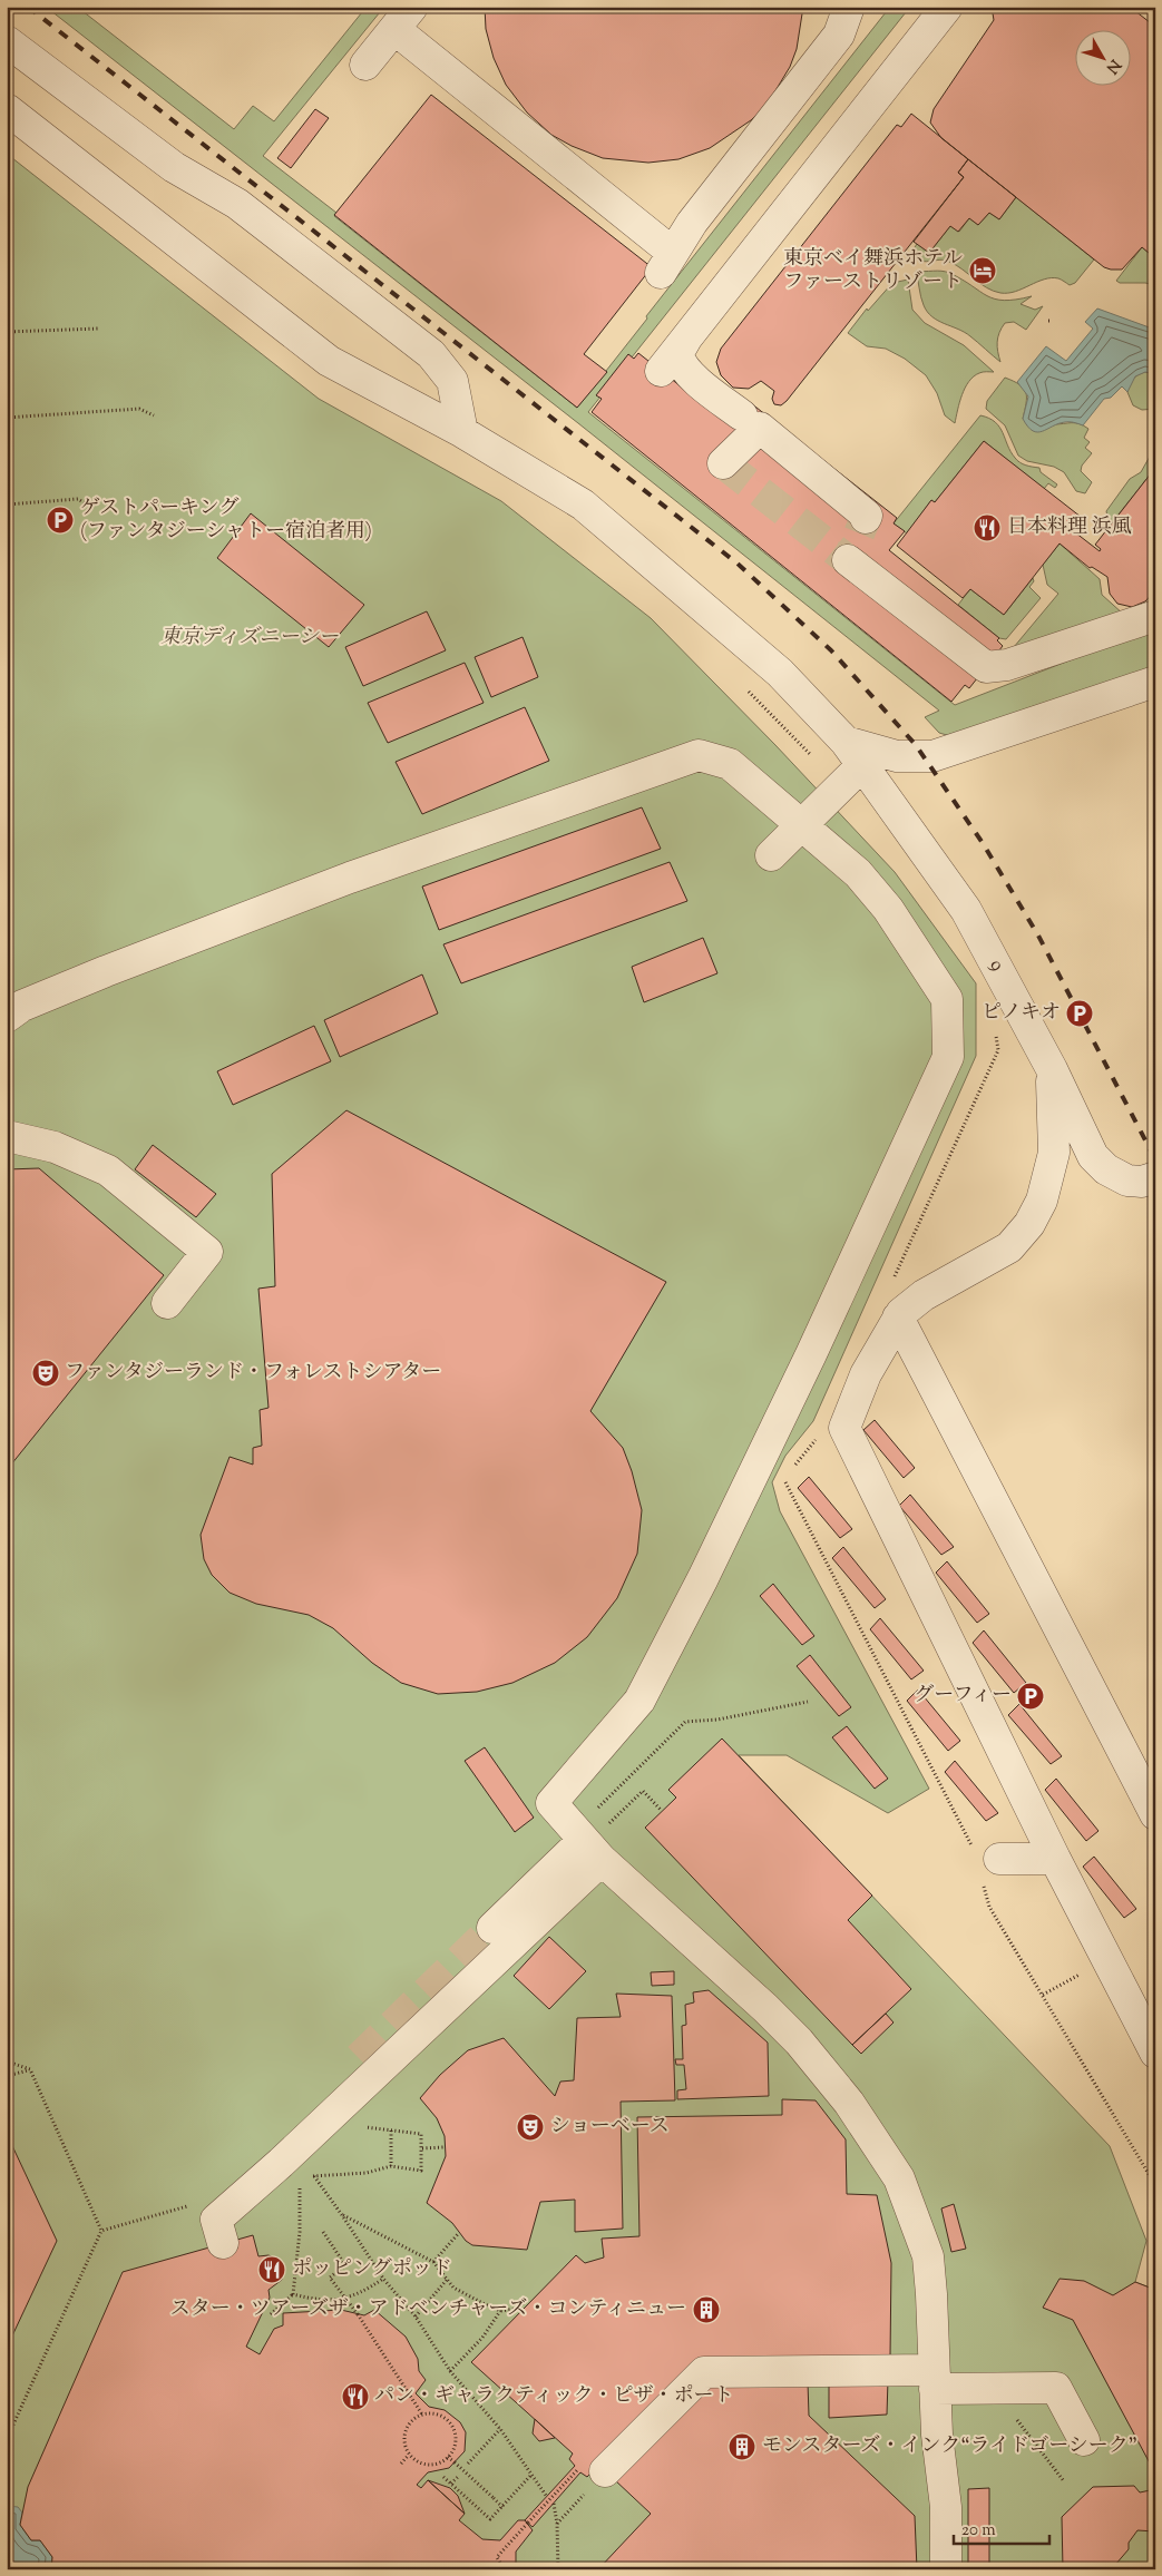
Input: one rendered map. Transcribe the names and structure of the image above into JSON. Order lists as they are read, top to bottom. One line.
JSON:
{"streets":{"lane":["9"]},"parks":["東京ディズニーシー"],"places":{"hotel":["東京ベイ舞浜ホテル ファーストリゾート"],"parking":["ゲストパーキング (ファンタジーシャトー宿泊者用)","ピノキオ","グーフィー"],"restaurant":["日本料理 浜風","ポッピングポッド","パン・ギャラクティック・ピザ・ポート"],"theatre":["ファンタジーランド・フォレストシアター","ショーベース"],"building":["スター・ツアーズザ・アドベンチャーズ・コンティニュー","モンスターズ・インク“ライドゴーシーク”"]},"scale_bar":"20 m","north":"bottom right"}
